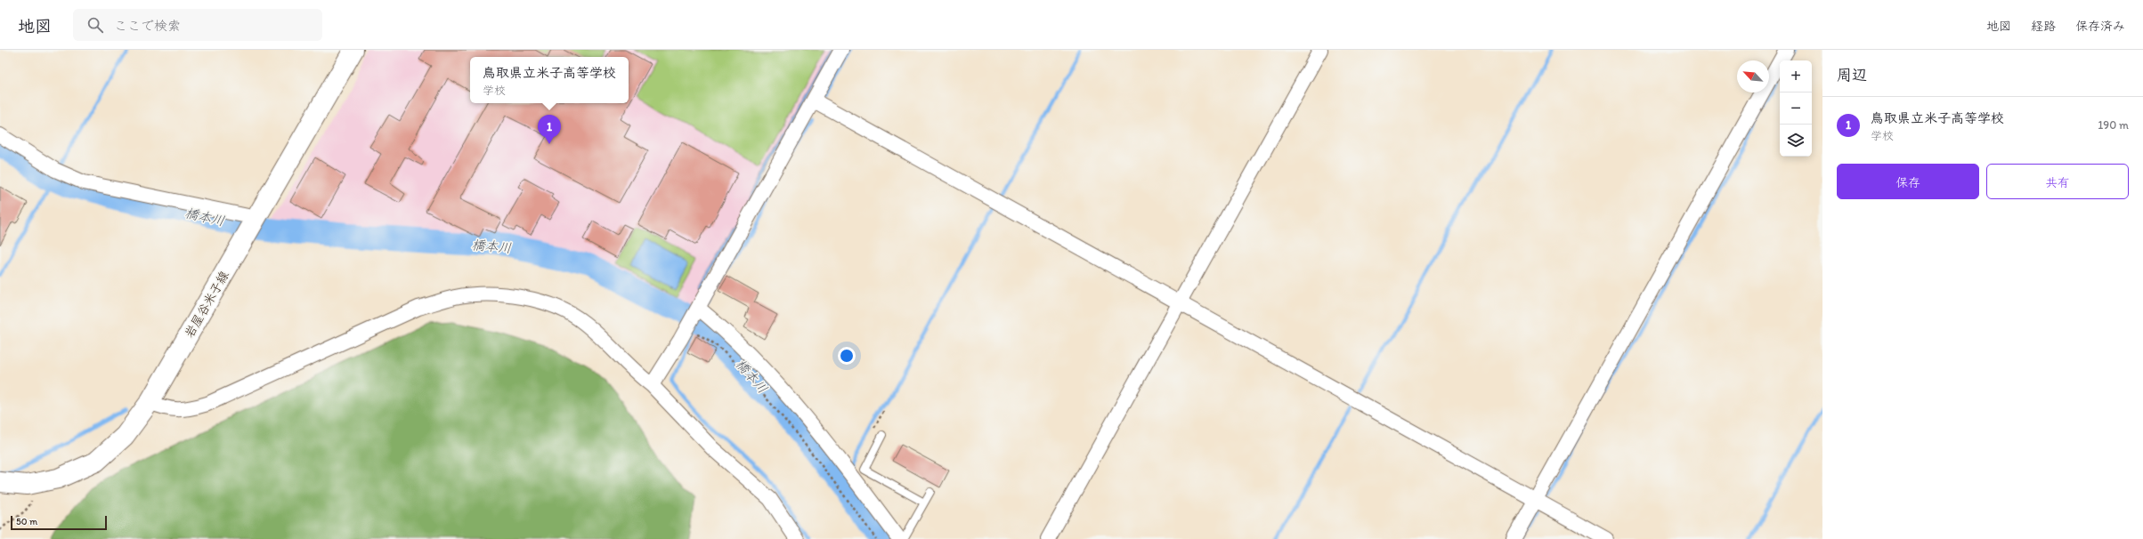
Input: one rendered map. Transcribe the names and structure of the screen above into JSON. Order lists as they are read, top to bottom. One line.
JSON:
{"streets":{"main road":["岩屋谷米子線"]},"water":["橋本川"],"scale_bar":"50 m","north":"top left","page":{"header":"地図","search":"ここで検索","nav":["地図","経路","保存済み"],"heading":"周辺","popup":["鳥取県立米子高等学校","学校"],"map_buttons":["+","−"],"list":[{"mark":"1","name":"鳥取県立米子高等学校","note":"学校","value":"190 m"}],"pins":"1","buttons":["保存","共有"],"scale":"50 m"}}
